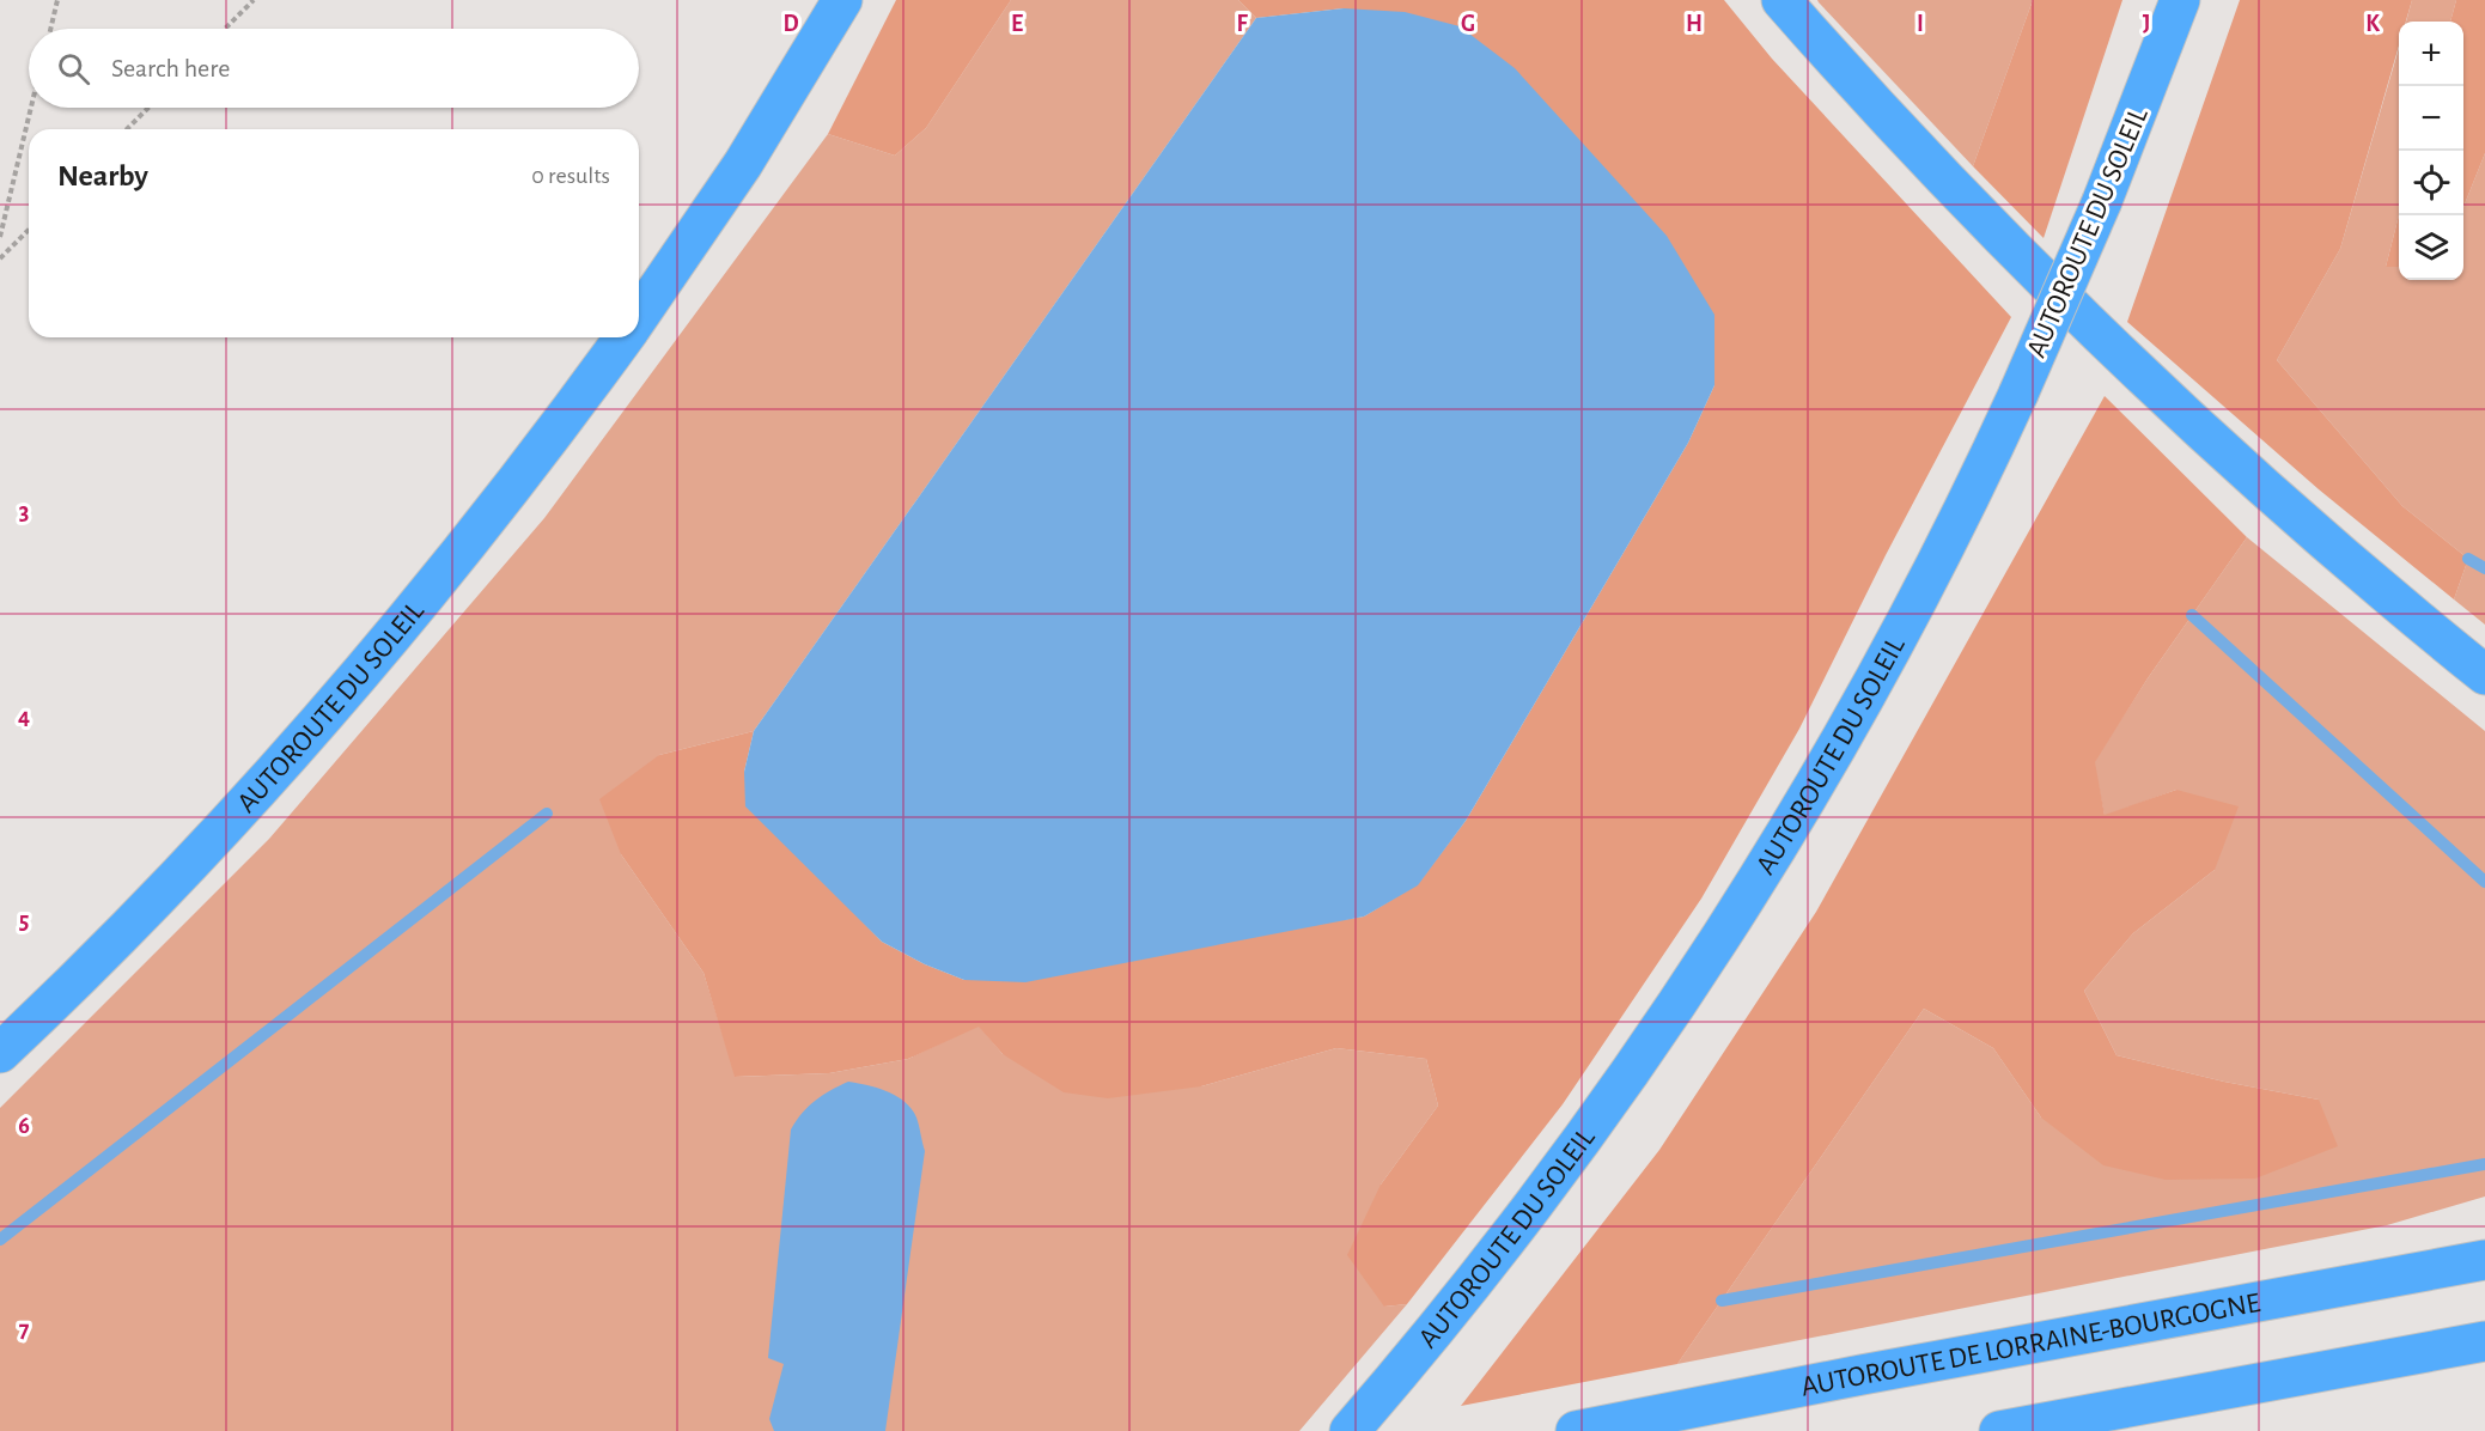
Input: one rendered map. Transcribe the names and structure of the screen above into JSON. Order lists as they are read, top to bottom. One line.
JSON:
{"streets":{"highway":["AUTOROUTE DU SOLEIL","AUTOROUTE DE LORRAINE-BOURGOGNE"]},"page":{"map_buttons":["+","−"],"search":"Search here","heading":["Nearby","0 results"]},"grid":{"columns":["D","E","F","G","H","I","J","K"],"rows":["3","4","5","6","7"]}}
